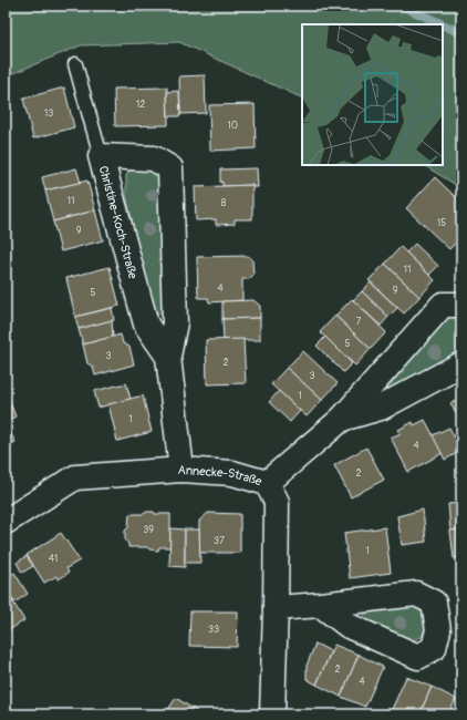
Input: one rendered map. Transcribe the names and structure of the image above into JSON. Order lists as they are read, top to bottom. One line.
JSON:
{"streets":{"street":["Christine-Koch-Straße","Annecke-Straße"]},"crossings":[["Christine-Koch-Straße","Annecke-Straße"]],"house_numbers":["12","13","10","11","8","15","9","11","4","9","5","7","5","3","2","3","1","1","4","2","39","37","1","41","33","2","4"]}
